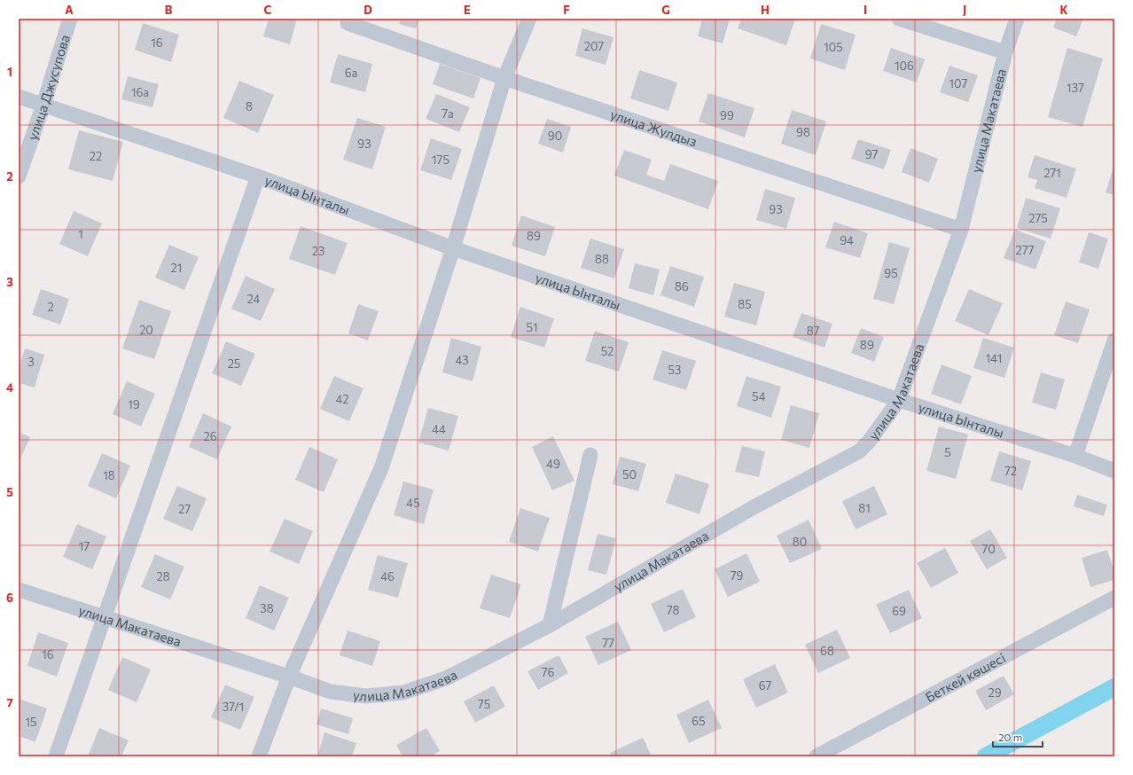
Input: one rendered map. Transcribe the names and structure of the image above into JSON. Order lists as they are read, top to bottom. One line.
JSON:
{"streets":{"street":["улица Джусупова","улица Макатаева","улица Жулдыз","улица Ынталы","Беткей көшесі"]},"crossings":[["улица Джусупова","улица Ынталы"],["улица Макатаева","улица Жулдыз"],["улица Макатаева","улица Ынталы"]],"house_numbers":["16","207","105","106","6а","107","137","16а","8","7а","99","98","90","93","97","22","175","271","93","275","1","89","94","277","23","88","21","95","86","24","85","2","51","20","87","89","52","141","43","3","25","53","54","42","19","44","26","5","49","72","50","18","45","81","27","80","17","70","79","28","46","38","78","69","77","68","16","76","67","29","75","37/1","65","15"],"scale_bar":"20 m","grid":{"columns":["A","B","C","D","E","F","G","H","I","J","K"],"rows":["1","2","3","4","5","6","7"]}}
